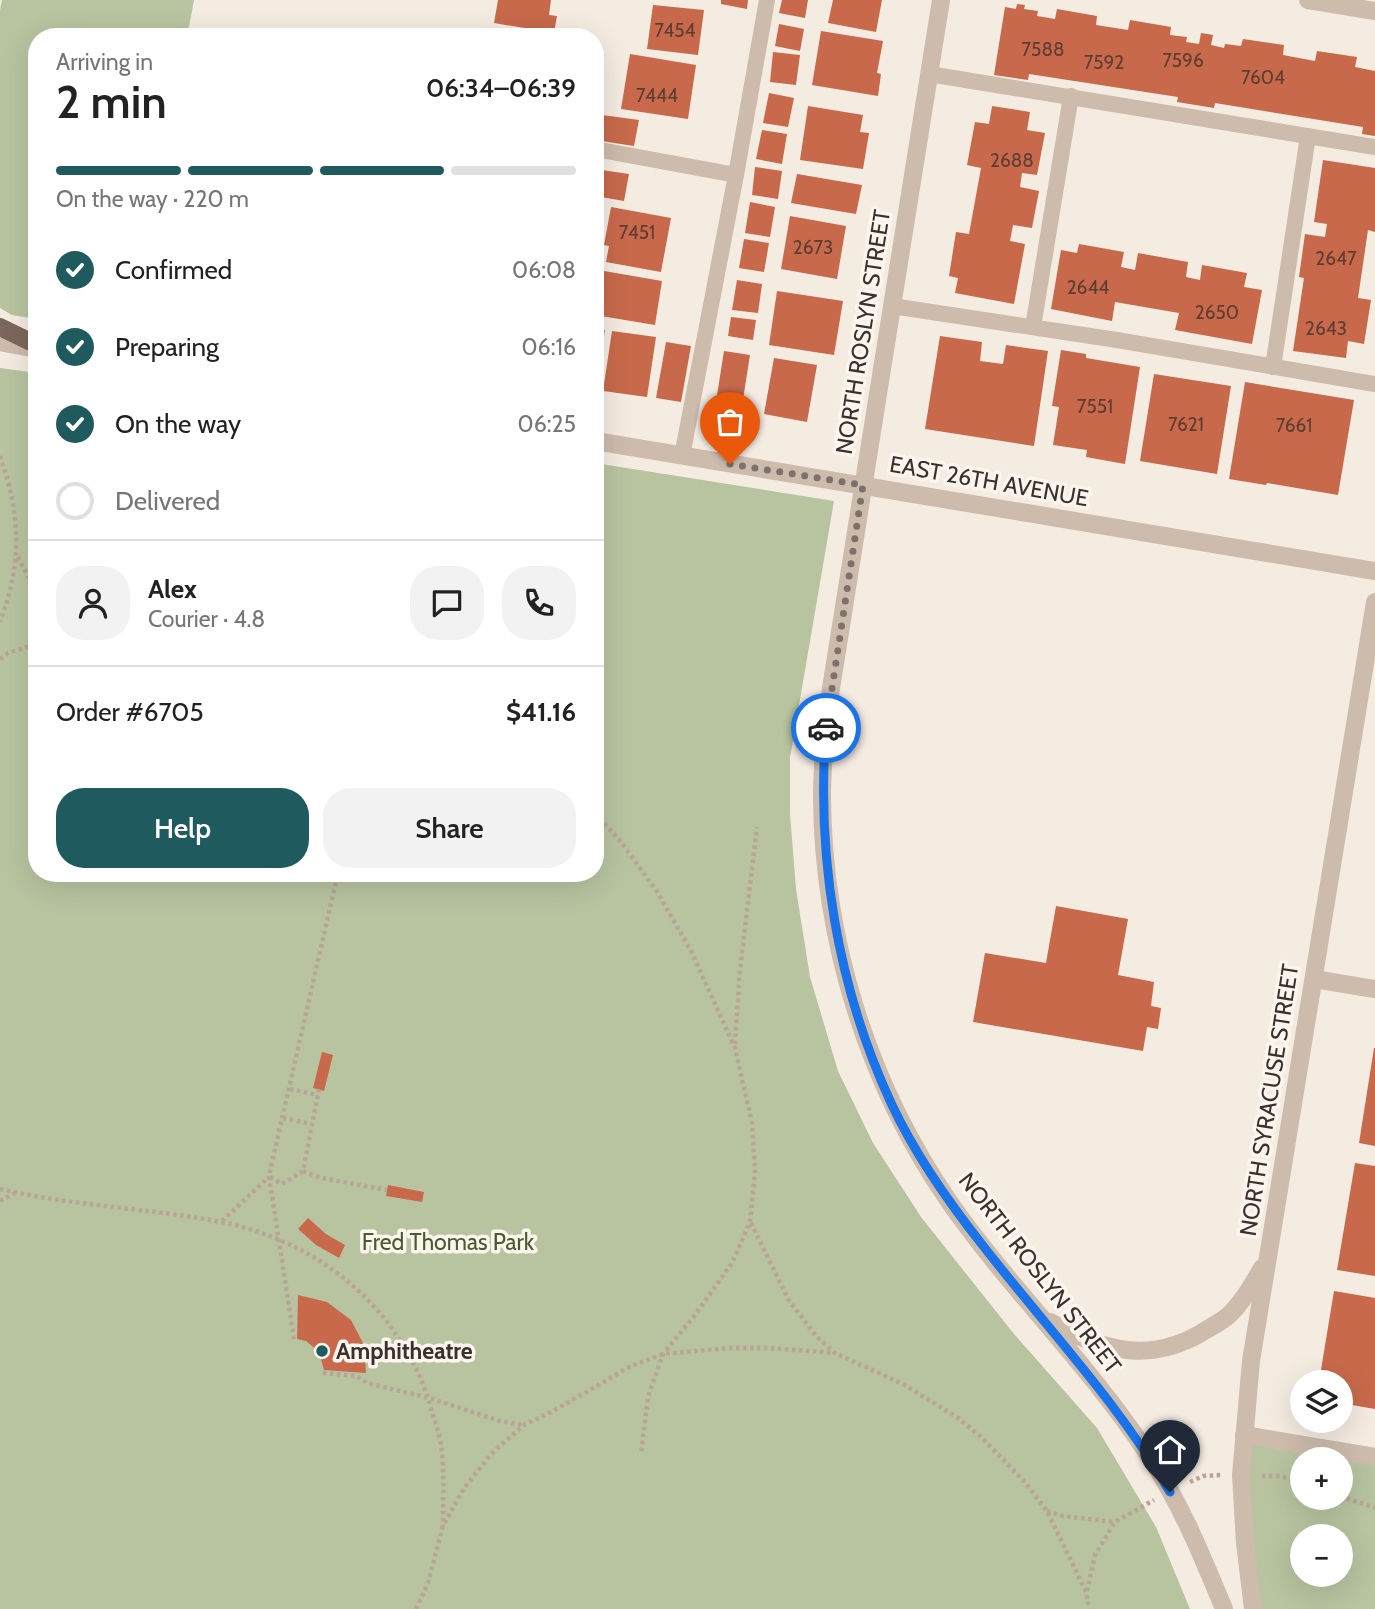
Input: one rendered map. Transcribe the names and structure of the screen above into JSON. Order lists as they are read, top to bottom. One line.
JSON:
{"streets":{"street":["NORTH ROSLYN STREET","EAST 26TH AVENUE","NORTH SYRACUSE STREET"]},"crossings":[["NORTH ROSLYN STREET","EAST 26TH AVENUE"]],"parks":["Fred Thomas Park"],"places":["Amphitheatre"],"house_numbers":["7454","7588","7596","7592","7604","7444","2688","7451","2673","2647","2644","2650","2643","7551","7621","7661"],"page":{"heading":["2 min","Arriving in","06:34–06:39"],"panel":["Alex","Courier · 4.8","Order #6705","$41.16"],"bar":"On the way · 220 m","list":[["Confirmed","06:08"],["Preparing","06:16"],["On the way","06:25"],"Delivered"],"buttons":["Help","Share"],"map_buttons":["+","−"]}}
